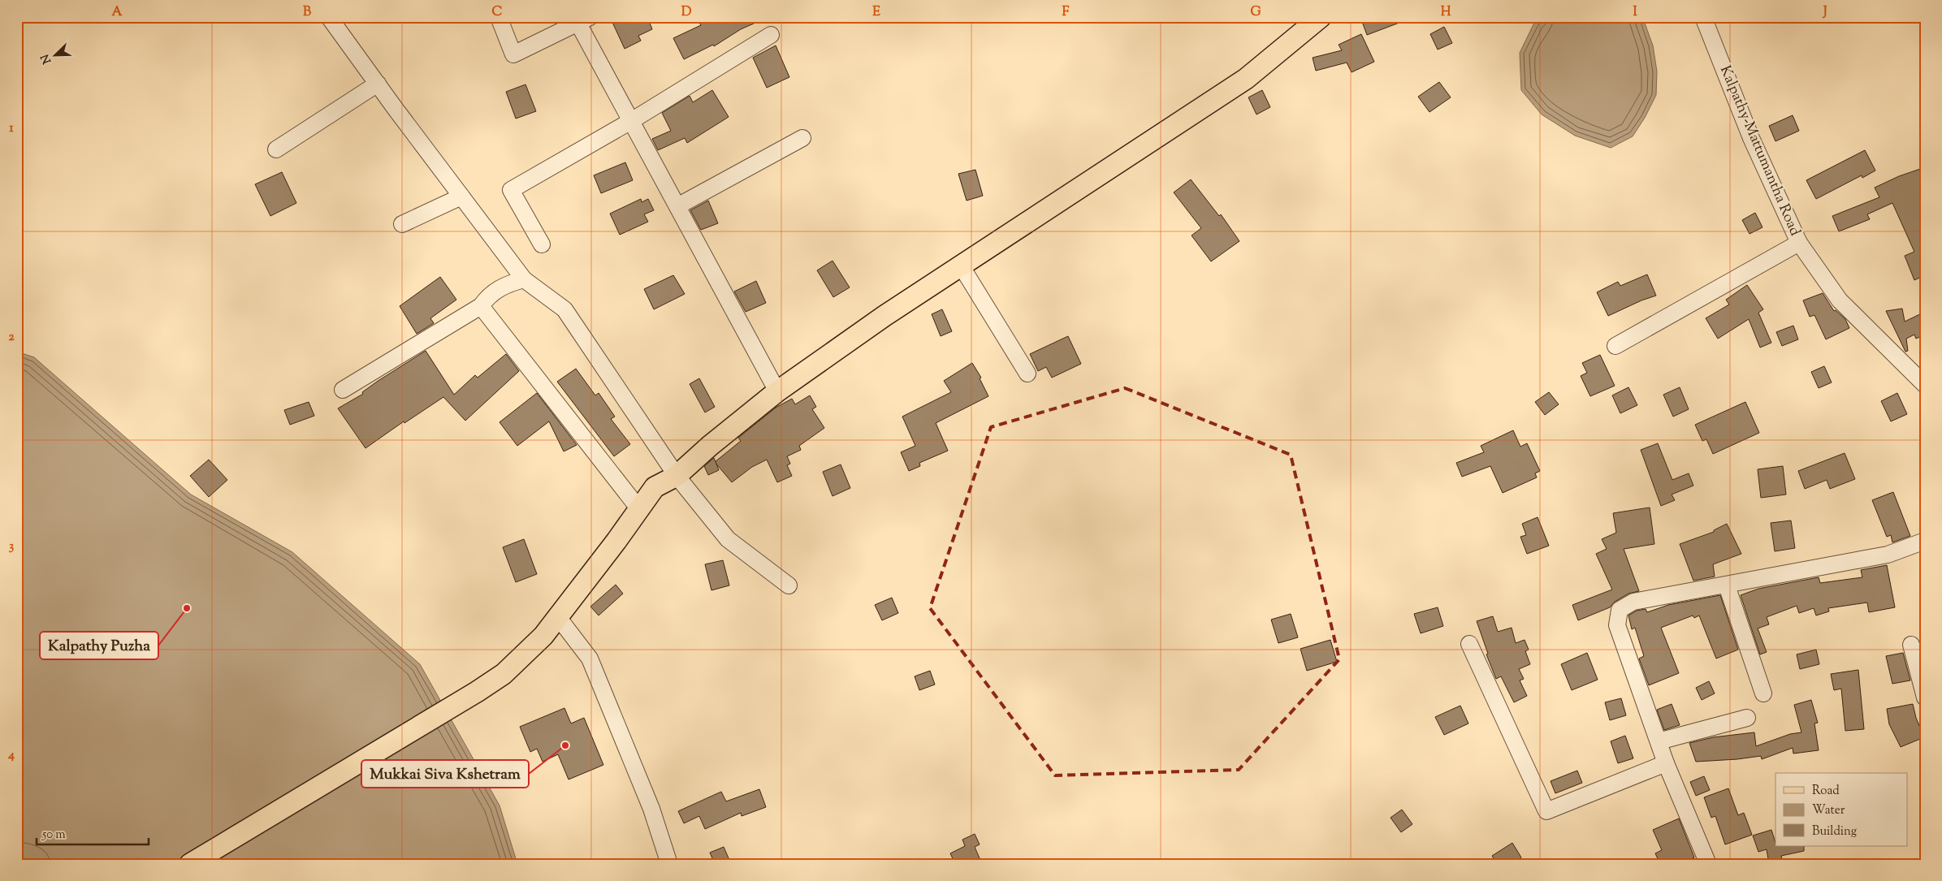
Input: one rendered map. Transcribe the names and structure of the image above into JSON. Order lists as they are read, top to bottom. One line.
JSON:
{"streets":{"street":["Kalpathy-Mattumantha Road"]},"places":["Kalpathy Puzha","Mukkai Siva Kshetram"],"legend":["Road","Water","Building"],"scale_bar":"50 m","north":"bottom left","grid":{"columns":["A","B","C","D","E","F","G","H","I","J"],"rows":["1","2","3","4"]}}
